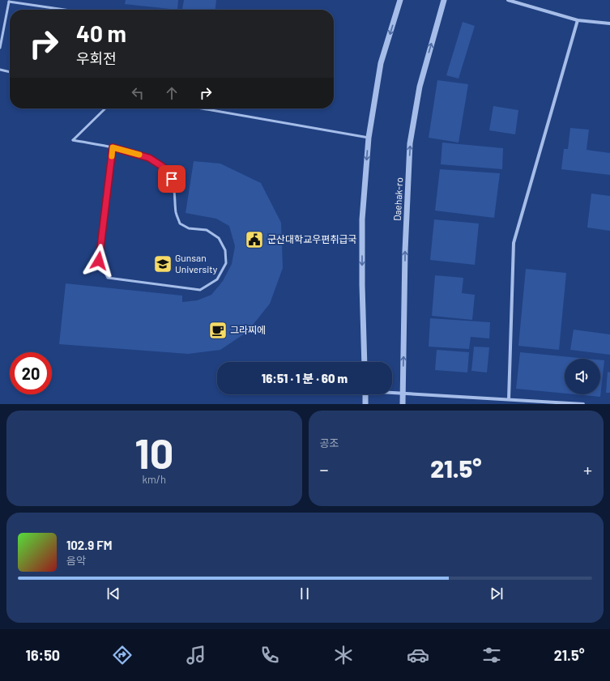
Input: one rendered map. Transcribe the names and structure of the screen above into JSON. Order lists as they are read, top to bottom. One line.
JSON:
{"streets":{"street":["Daehak-ro"]},"places":{"public building":["군산대학교우편취급국"],"school or university":["Gunsan University"],"cafe":["그라찌에"]},"page":{"turn":["40 m","우회전"],"limit":"20","trip":"16:51 · 1 분 · 60 m","tile":[["10","km/h"],"공조"],"heat":["−","21.5°","+"],"song":["102.9 FM","음악"],"tabs":["16:50","21.5°"]}}
